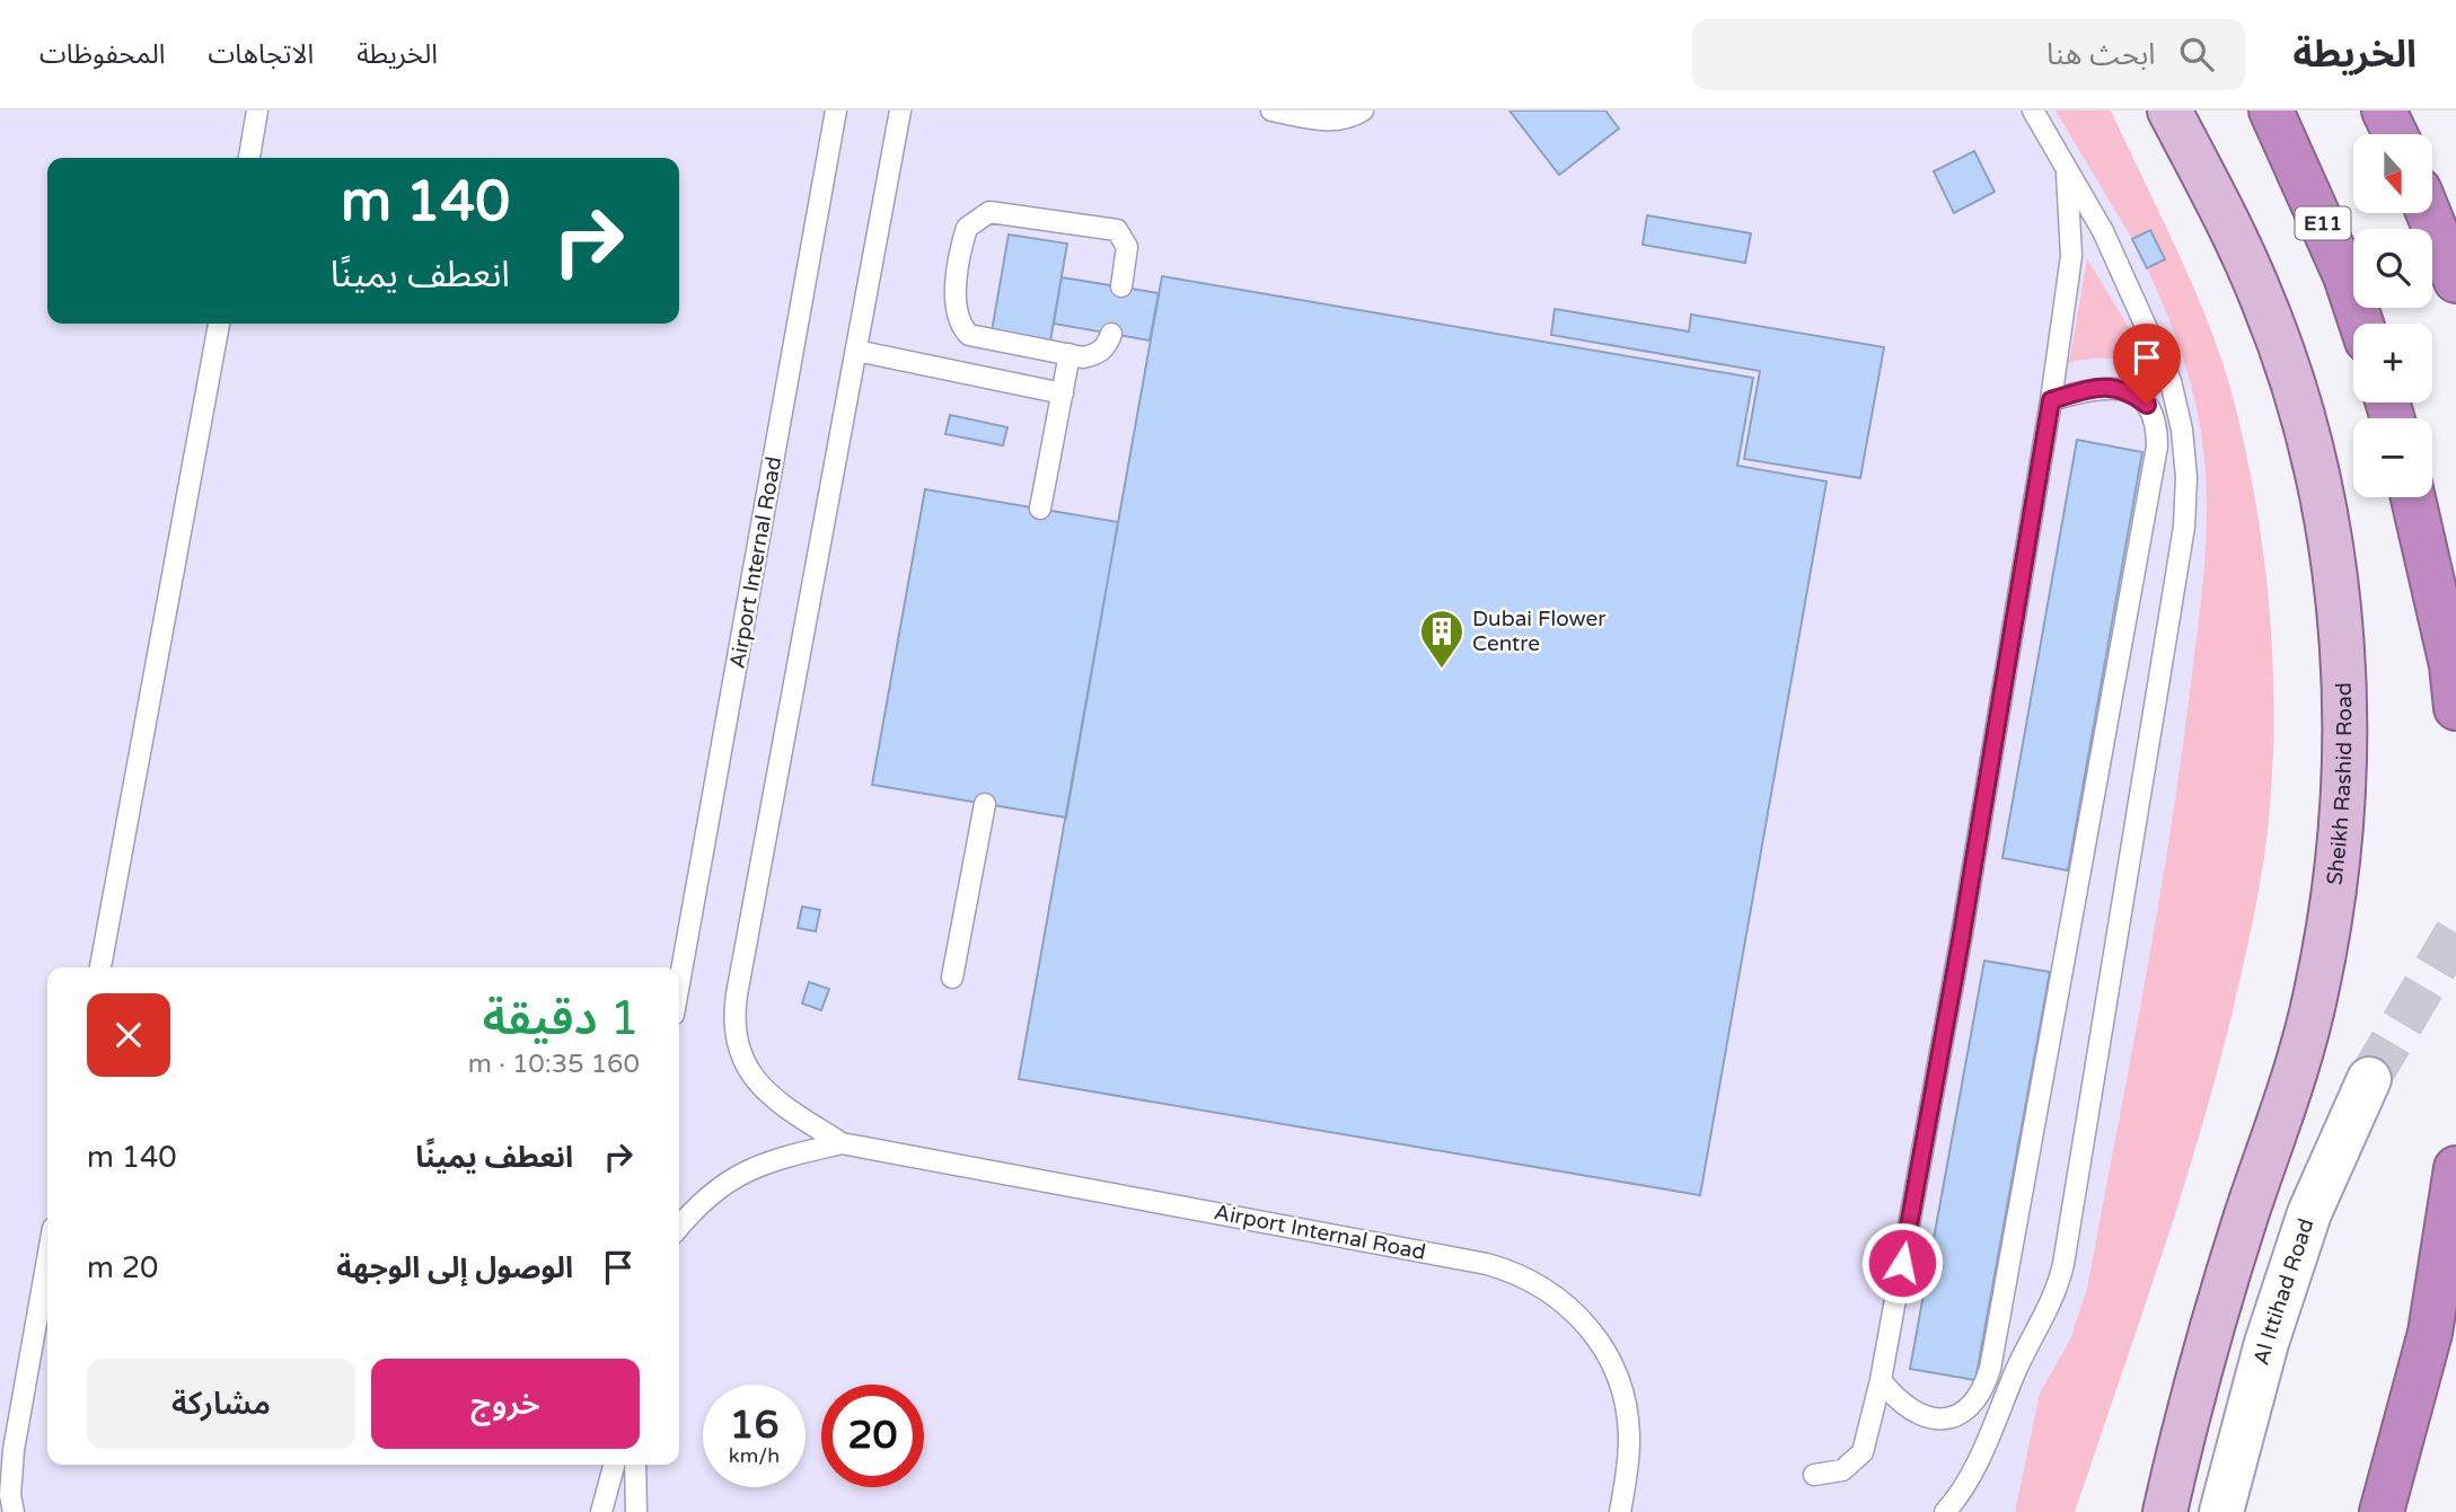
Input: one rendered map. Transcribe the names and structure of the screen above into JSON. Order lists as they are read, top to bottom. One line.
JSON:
{"streets":{"highway":["E11"],"main road":["Sheikh Rashid Road","Al Ittihad Road"],"lane":["Airport Internal Road"]},"places":{"building":["Dubai Flower Centre"]},"north":"bottom","page":{"header":"الخريطة","search":"ابحث هنا","nav":["الخريطة","الاتجاهات","المحفوظات"],"map_buttons":["+","−"],"turn":["140 m","انعطف يمينًا"],"heading":["1 دقيقة","160 m · 10:35"],"list":[{"name":"انعطف يمينًا","value":"140 m"},{"name":"الوصول إلى الوجهة","value":"20 m"}],"buttons":["خروج","مشاركة"],"speed":"16 km/h","limit":"20"}}
